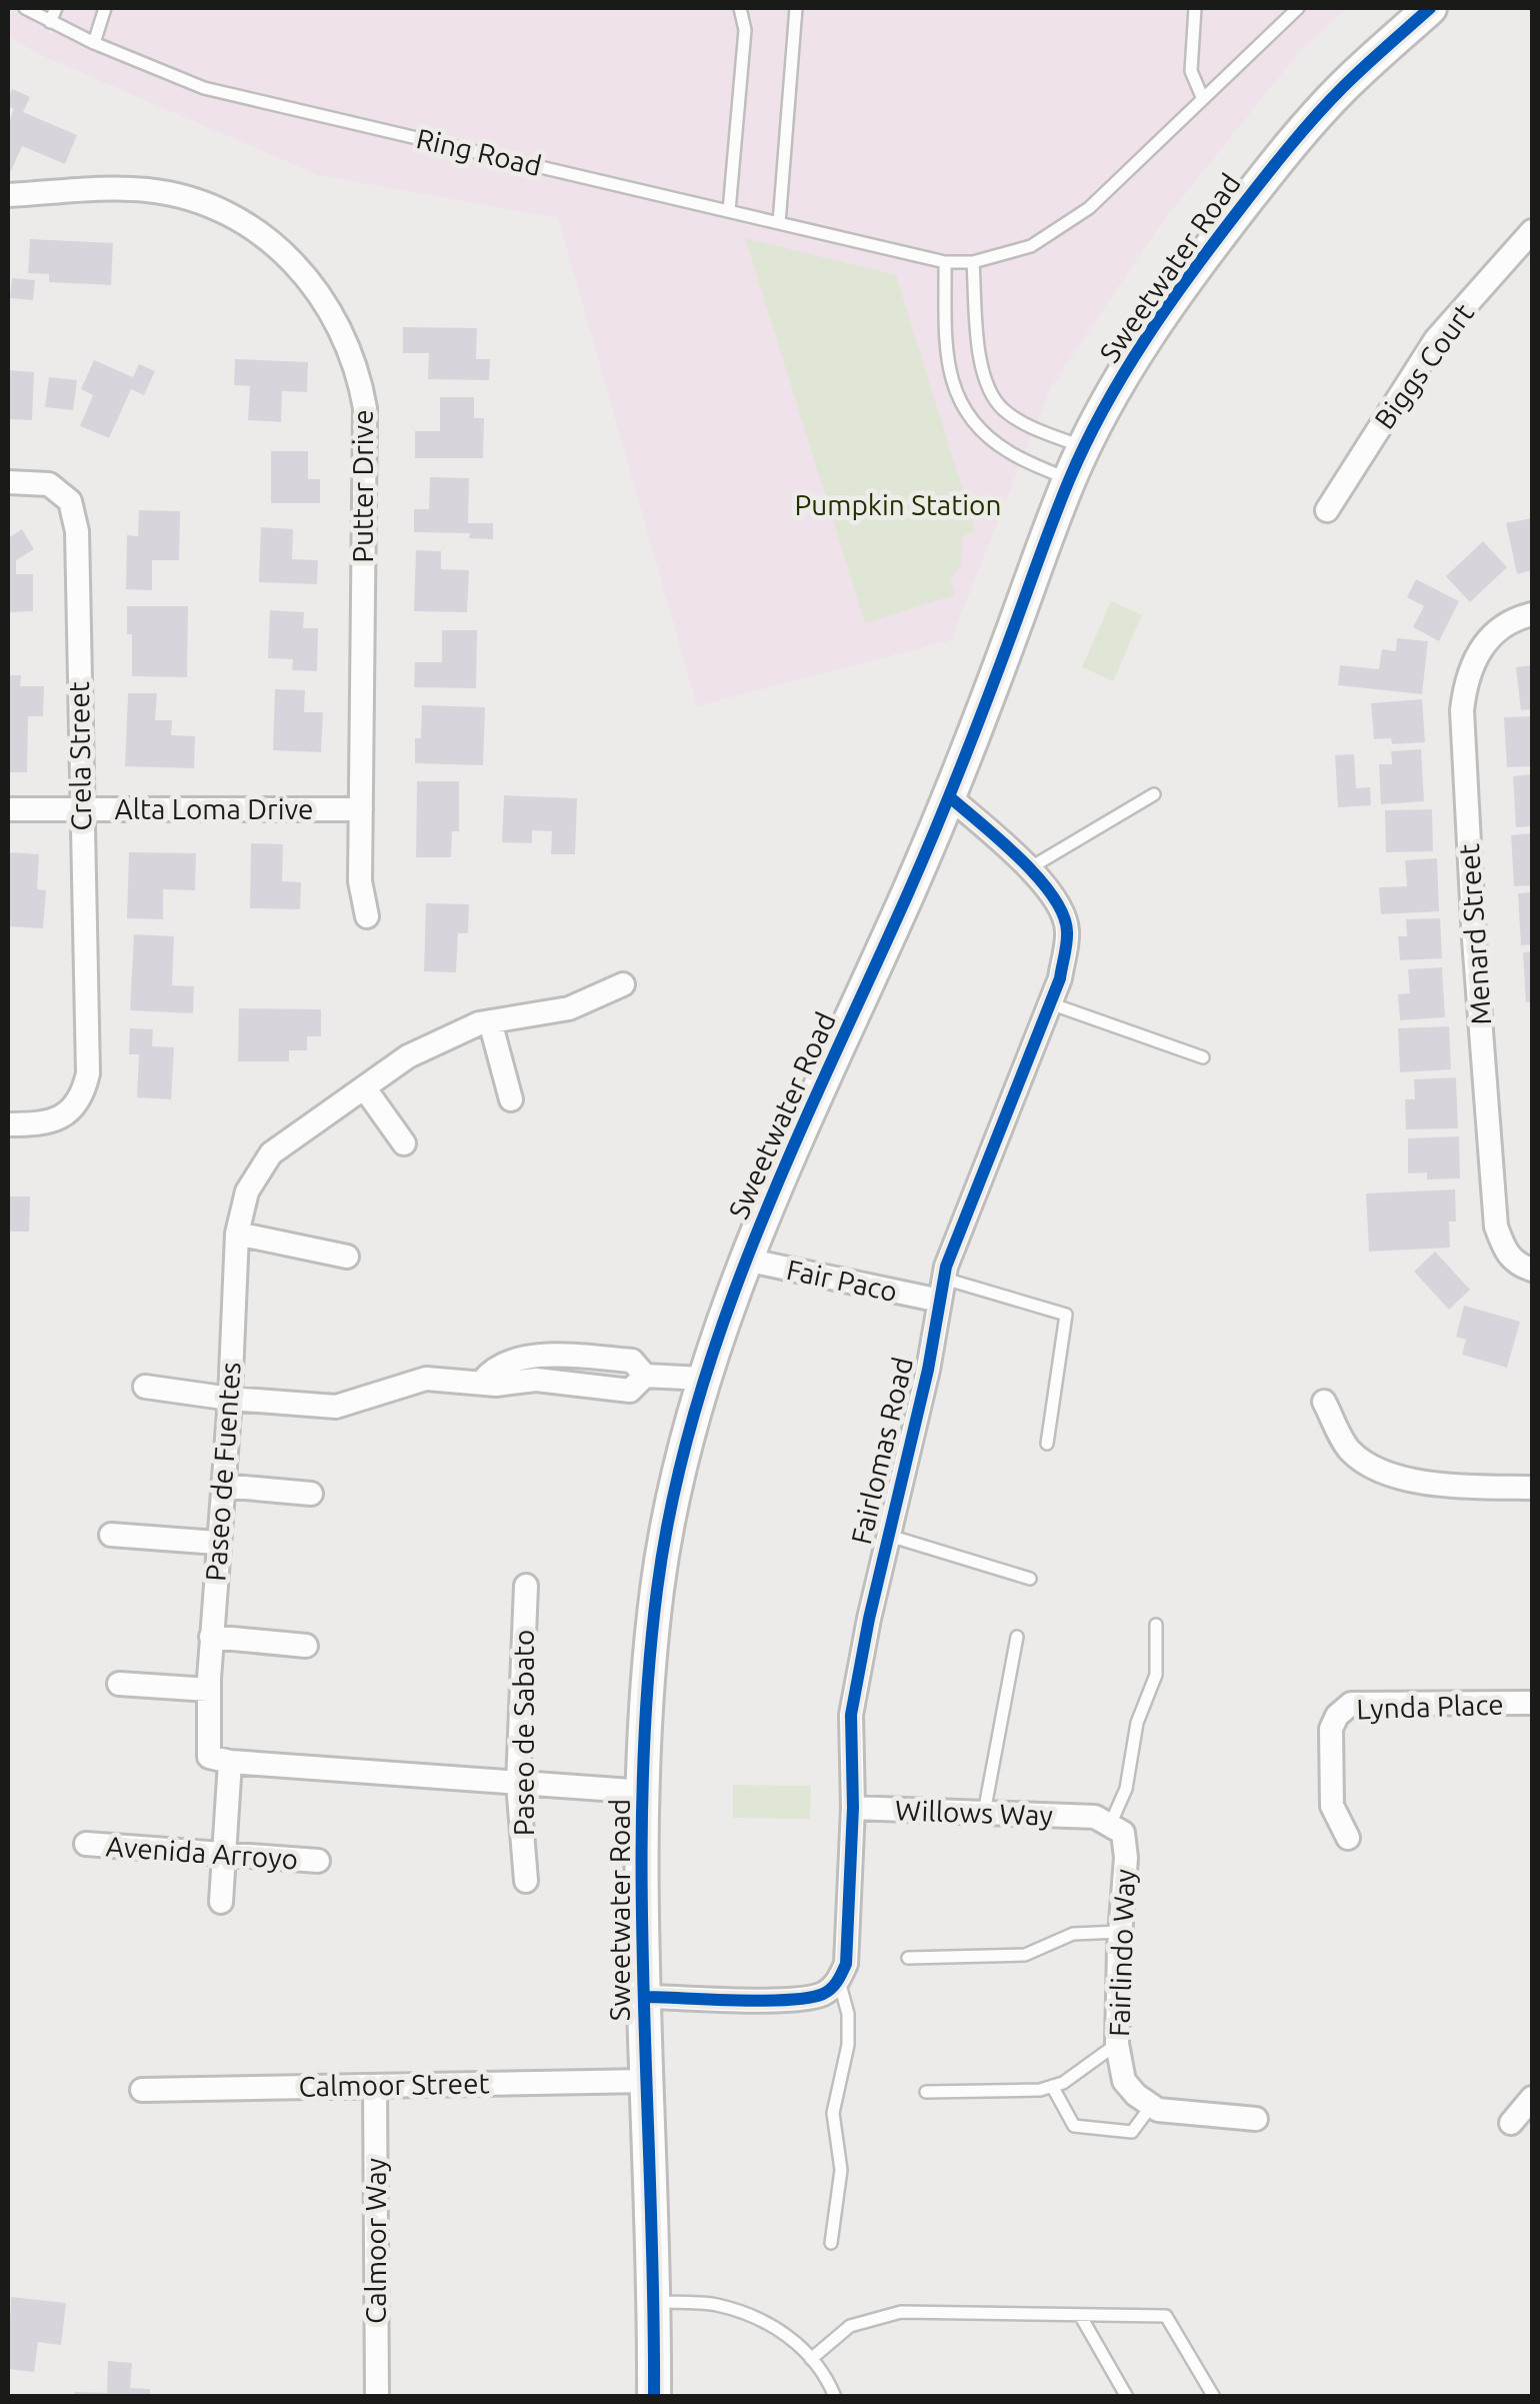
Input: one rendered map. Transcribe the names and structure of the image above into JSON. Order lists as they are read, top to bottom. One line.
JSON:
{"streets":{"main road":["Sweetwater Road"],"street":["Biggs Court","Putter Drive","Crela Street","Alta Loma Drive","Menard Street","Fair Paco","Fairlomas Road","Paseo de Fuentes","Lynda Place","Paseo de Sabato","Willows Way","Avenida Arroyo","Fairlindo Way","Calmoor Street","Calmoor Way"],"lane":["Ring Road"]},"crossings":[["Sweetwater Road","Fair Paco"],["Sweetwater Road","Fairlomas Road"],["Sweetwater Road","Calmoor Street"],["Putter Drive","Alta Loma Drive"],["Crela Street","Alta Loma Drive"],["Fair Paco","Fairlomas Road"],["Fairlomas Road","Willows Way"],["Willows Way","Fairlindo Way"],["Calmoor Street","Calmoor Way"]],"parks":["Pumpkin Station"]}
